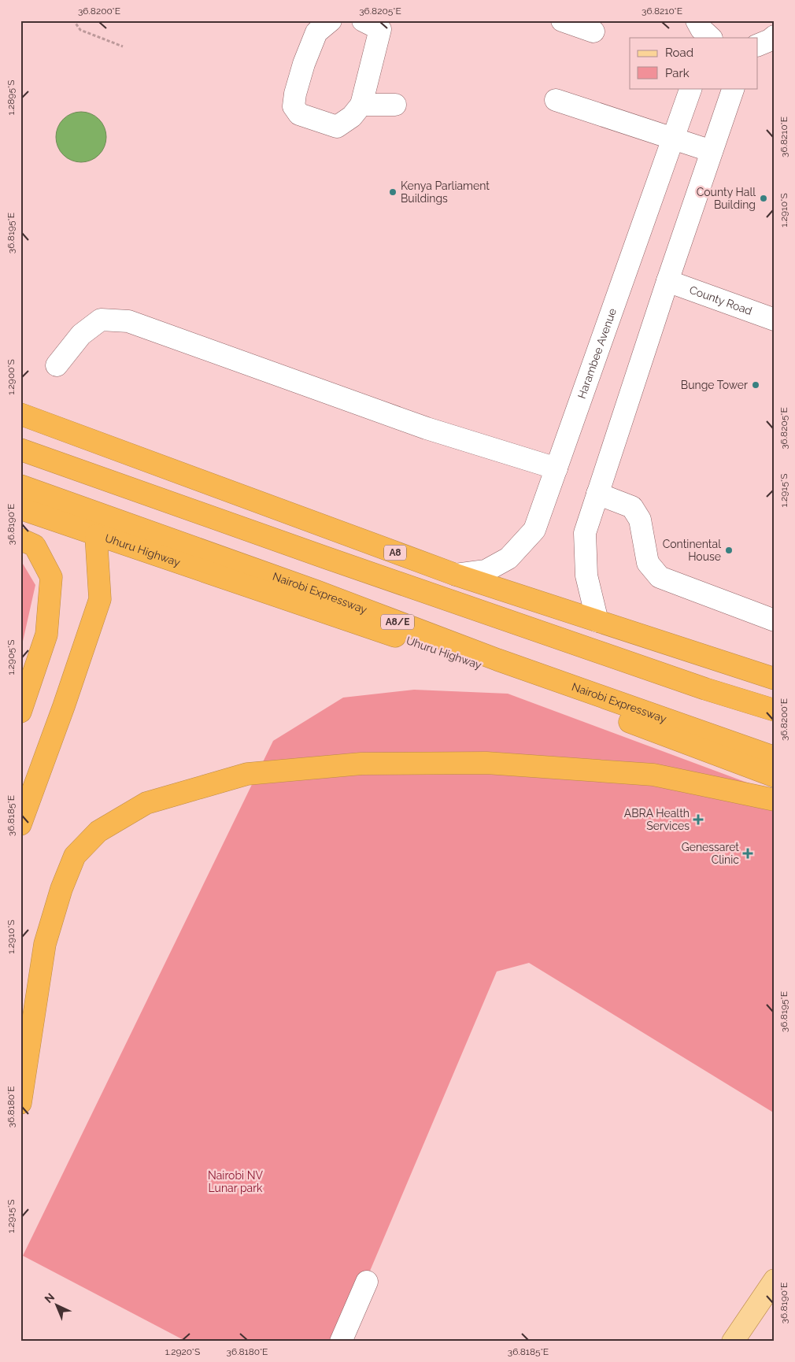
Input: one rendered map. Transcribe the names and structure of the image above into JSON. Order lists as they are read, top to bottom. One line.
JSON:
{"streets":{"highway":["Uhuru Highway","A8","Nairobi Expressway","A8/E"],"street":["County Road","Harambee Avenue"]},"crossings":[["Harambee Avenue","A8"]],"parks":["Nairobi NV Lunar park"],"places":{"other":["Kenya Parliament Buildings","County Hall Building","Bunge Tower","Continental House"],"health":["ABRA Health Services","Genessaret Clinic"]},"legend":["Road","Park"],"north":"top left","coordinates":["36.8200°E","36.8205°E","36.8210°E","1.2895°S","1.2910°S","36.8195°E","1.2900°S","1.2915°S","36.8190°E","1.2905°S","36.8185°E","36.8180°E","1.2920°S"]}
